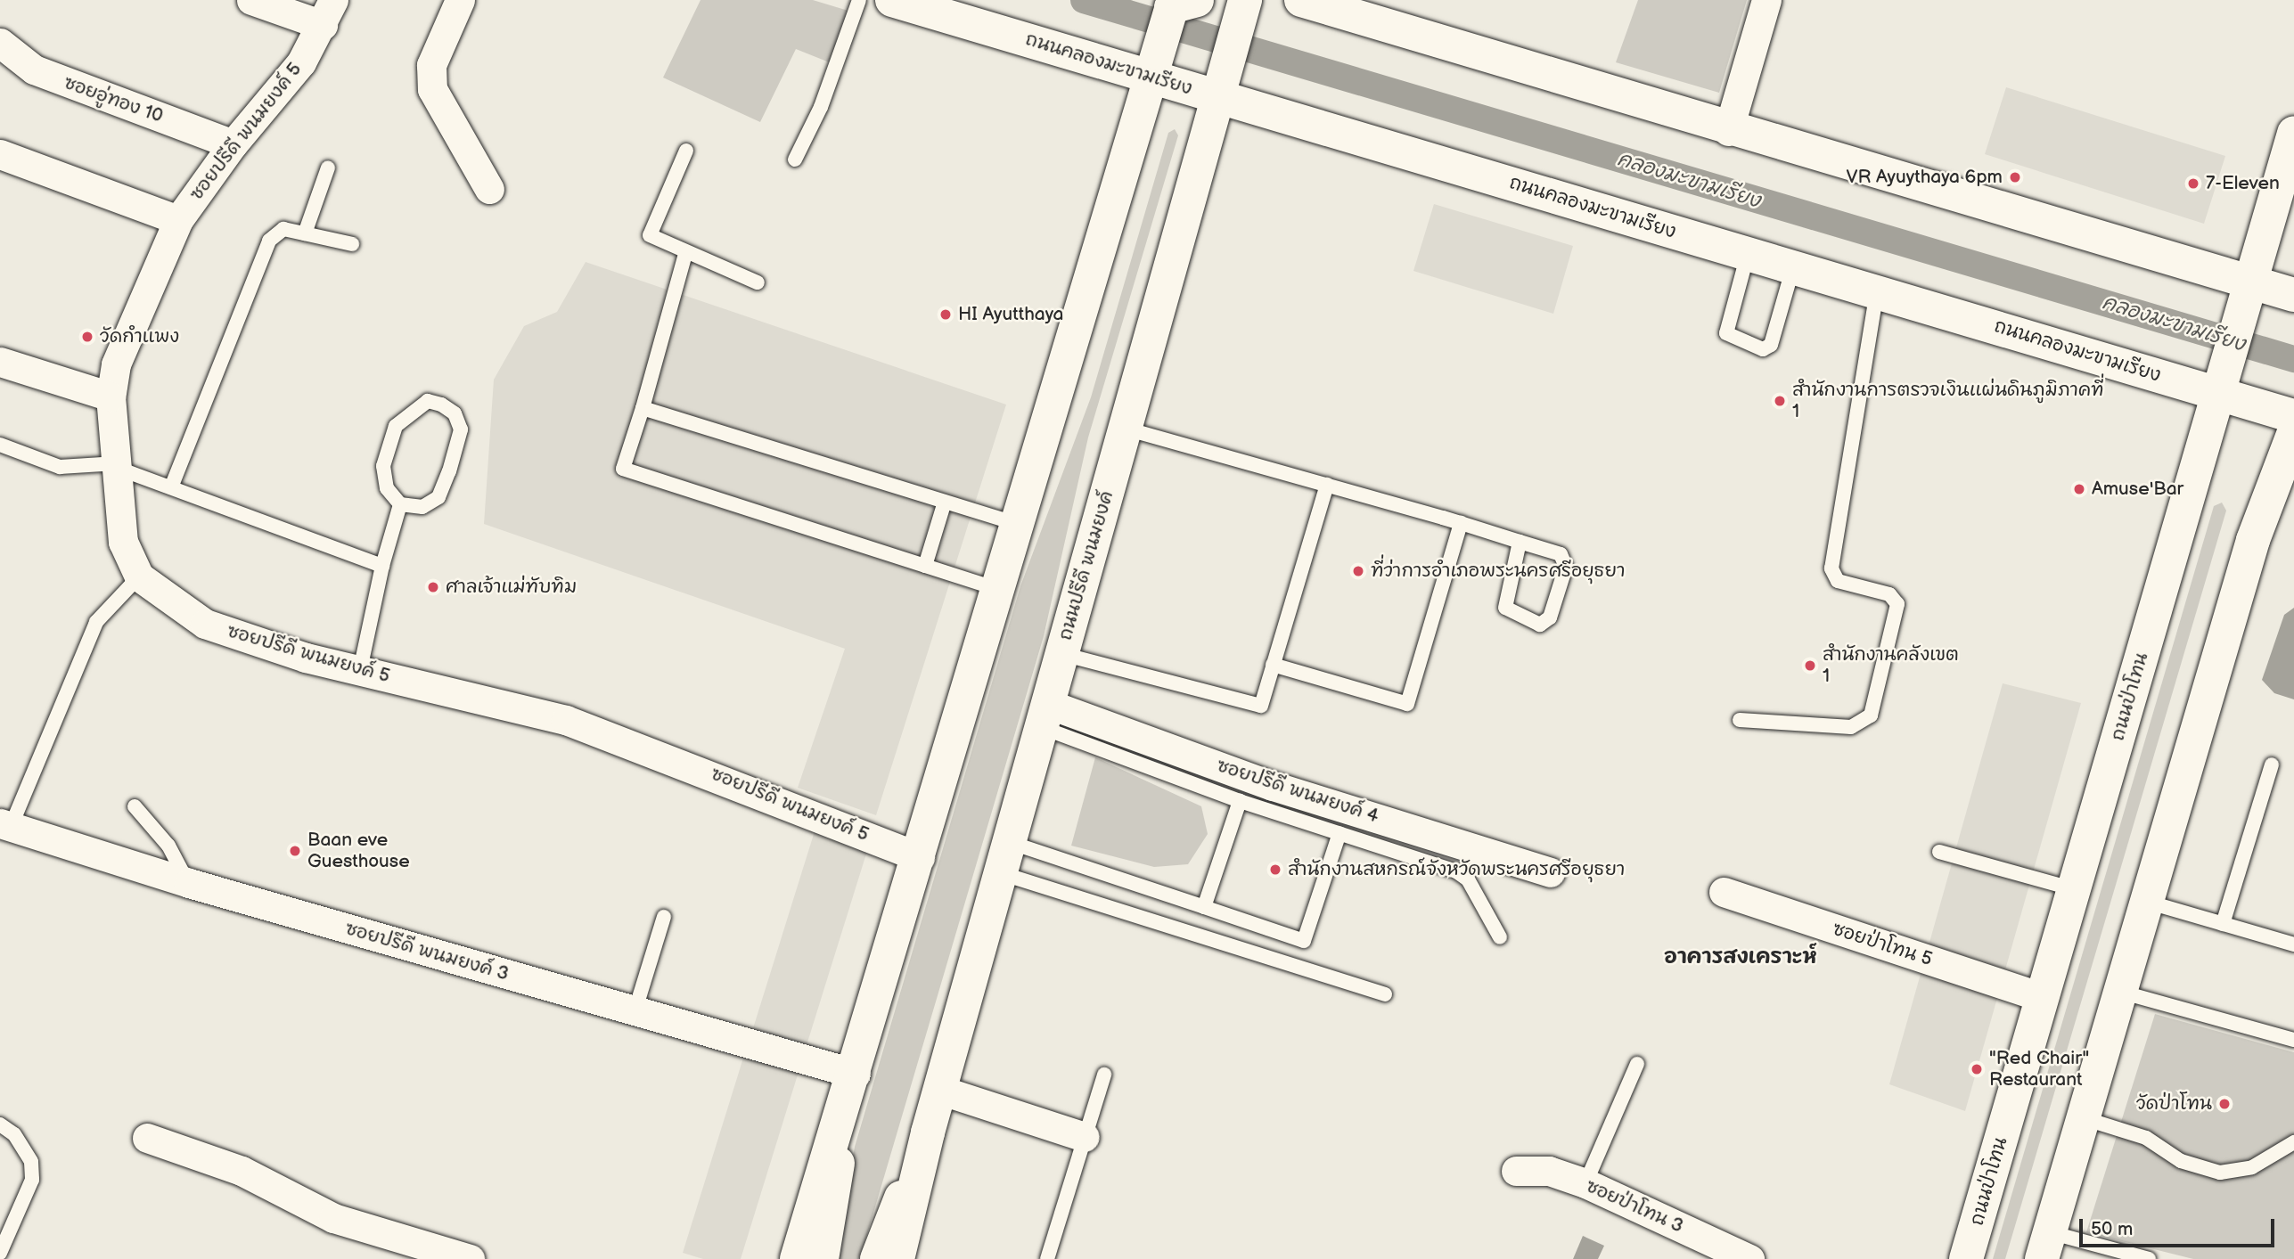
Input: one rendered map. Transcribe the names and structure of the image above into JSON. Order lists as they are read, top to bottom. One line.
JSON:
{"streets":{"street":["ถนนคลองมะขามเรียง","ซอยอู่ทอง 10","ซอยปรีดี พนมยงค์ 5","ถนนปรีดี พนมยงค์","ถนนป่าโทน","ซอยปรีดี พนมยงค์ 4","ซอยป่าโทน 5","ซอยปรีดี พนมยงค์ 3","ซอยป่าโทน 3"]},"crossings":[["ถนนคลองมะขามเรียง","ถนนปรีดี พนมยงค์"],["ถนนคลองมะขามเรียง","ถนนป่าโทน"],["ซอยอู่ทอง 10","ซอยปรีดี พนมยงค์ 5"],["ถนนปรีดี พนมยงค์","ซอยปรีดี พนมยงค์ 4"],["ถนนป่าโทน","ซอยป่าโทน 5"]],"districts":["อาคารสงเคราะห์"],"water":["คลองมะขามเรียง"],"places":["VR Ayuythaya 6pm","7-Eleven","HI Ayutthaya","วัดกำแพง","สำนักงานการตรวจเงินแผ่นดินภูมิภาคที่ 1","Amuse'Bar","ที่ว่าการอำเภอพระนครศรีอยุธยา","ศาลเจ้าแม่ทับทิม","สำนักงานคลังเขต 1","Baan eve Guesthouse","สํานักงานสหกรณ์จังหวัดพระนครศรีอยุธยา","\"Red Chair\" Restaurant","วัดป่าโทน"],"scale_bar":"50 m"}
